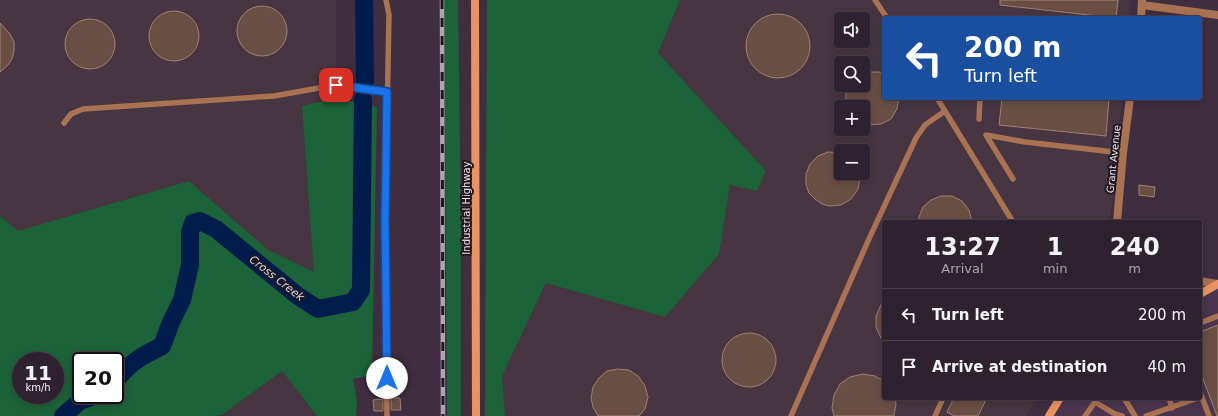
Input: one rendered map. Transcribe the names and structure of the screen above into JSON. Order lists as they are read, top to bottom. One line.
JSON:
{"streets":{"main road":["Industrial Highway"],"street":["Grant Avenue"]},"water":["Cross Creek"],"page":{"map_buttons":["+","−"],"turn":["200 m","Turn left"],"eta":["13:27","Arrival","1","min","240","m"],"list":[{"name":"Turn left","value":"200 m"},{"name":"Arrive at destination","value":"40 m"}],"speed":"11 km/h","limit":"20"}}
